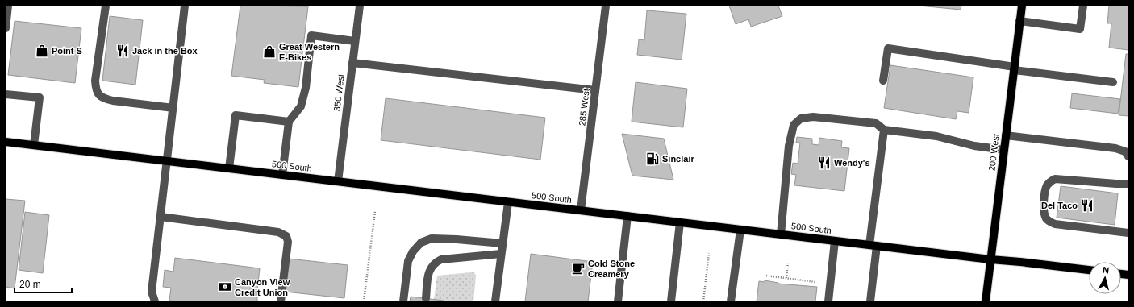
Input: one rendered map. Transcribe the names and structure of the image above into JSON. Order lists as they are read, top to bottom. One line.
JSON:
{"streets":{"main road":["200 West","500 South"],"street":["350 West","285 West"]},"crossings":[["350 West","500 South"],["285 West","500 South"],["200 West","500 South"]],"places":{"shop":["Point S","Great Western E-Bikes"],"restaurant":["Jack in the Box","Wendy's","Del Taco"],"fuel station":["Sinclair"],"cafe":["Cold Stone Creamery"],"bank":["Canyon View Credit Union"]},"scale_bar":"20 m","north":"top"}
